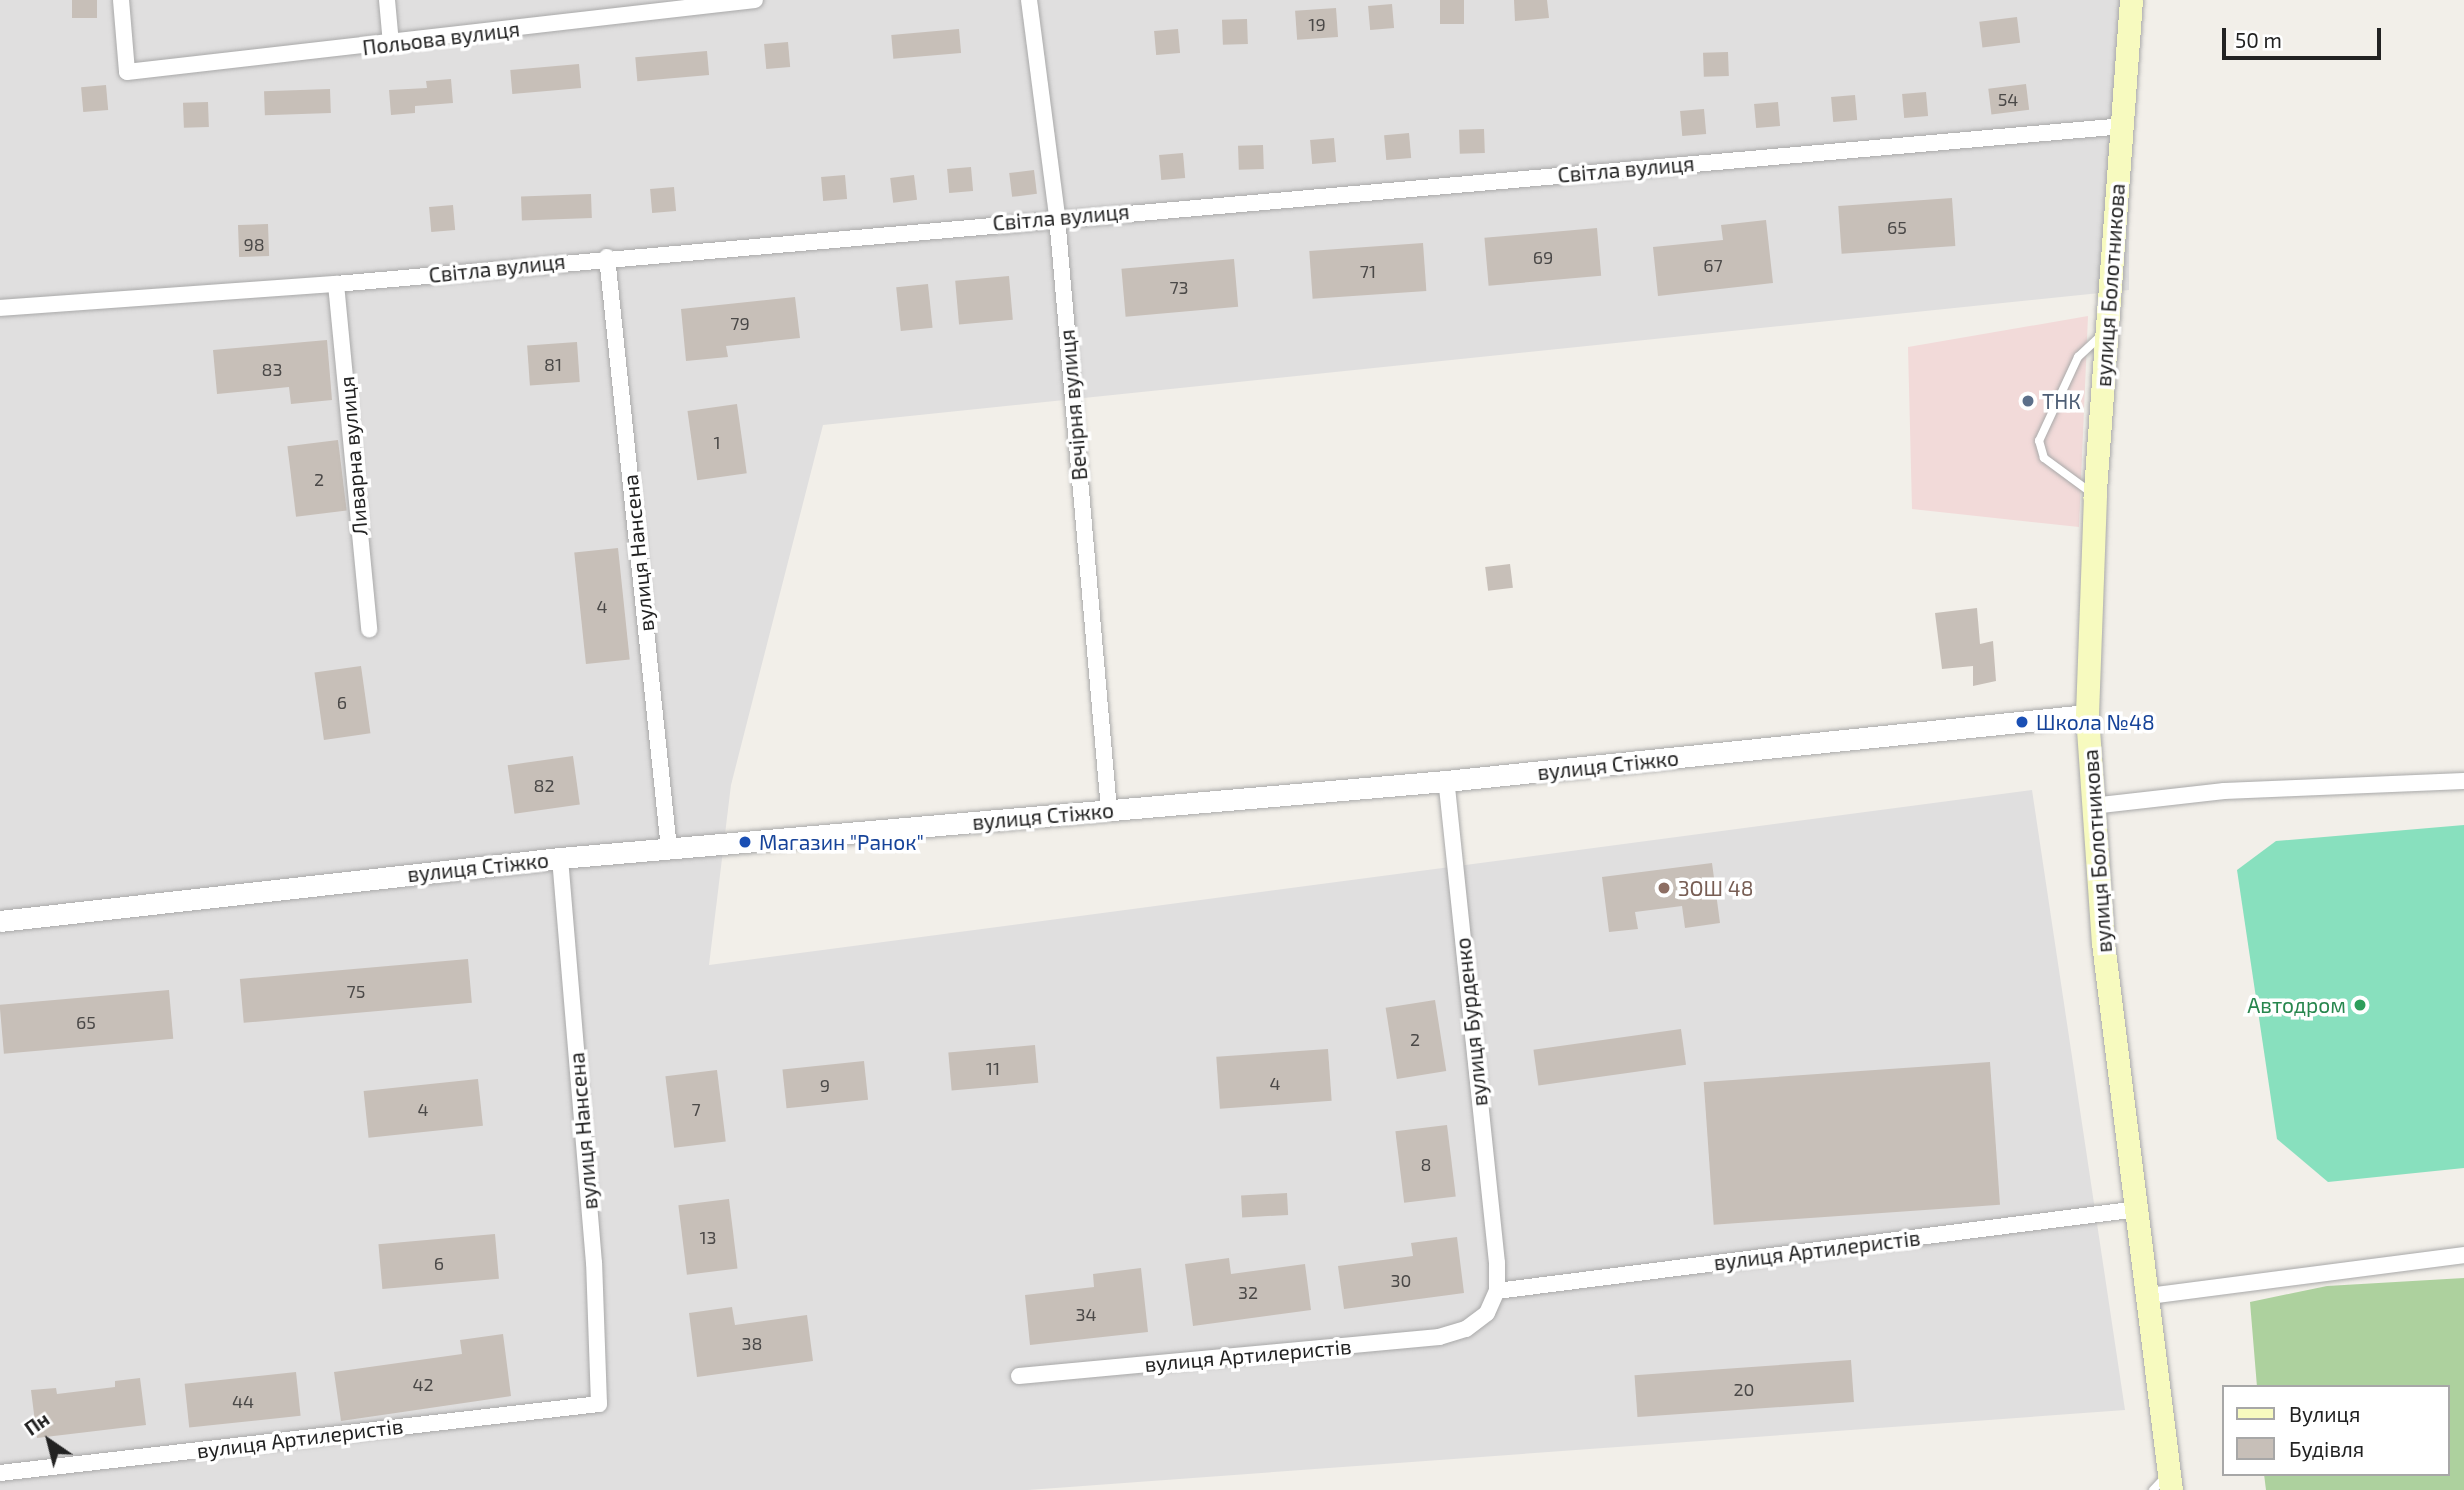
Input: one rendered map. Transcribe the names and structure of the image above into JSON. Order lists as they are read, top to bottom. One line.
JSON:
{"streets":{"main road":["вулиця Болотникова"],"street":["Польова вулиця","Світла вулиця","Вечірня вулиця","Ливарна вулиця","вулиця Нансена","вулиця Стіжко","вулиця Бурденко","вулиця Артилеристів"]},"crossings":[["Світла вулиця","вулиця Болотникова"],["Світла вулиця","Вечірня вулиця"],["Світла вулиця","Ливарна вулиця"],["Світла вулиця","вулиця Нансена"],["вулиця Болотникова","вулиця Стіжко"],["вулиця Болотникова","вулиця Артилеристів"],["Вечірня вулиця","вулиця Стіжко"],["вулиця Нансена","вулиця Стіжко"],["вулиця Нансена","вулиця Артилеристів"],["вулиця Стіжко","вулиця Бурденко"],["вулиця Бурденко","вулиця Артилеристів"]],"places":["ТНК","Школа №48","Магазин \"Ранок\"","ЗОШ 48","Автодром"],"house_numbers":["19","54","65","98","69","67","71","73","79","81","83","1","2","4","6","82","75","65","2","11","4","9","4","7","8","13","6","30","32","34","38","42","20","44"],"legend":["Вулиця","Будівля"],"scale_bar":"50 m","north":"top left"}
